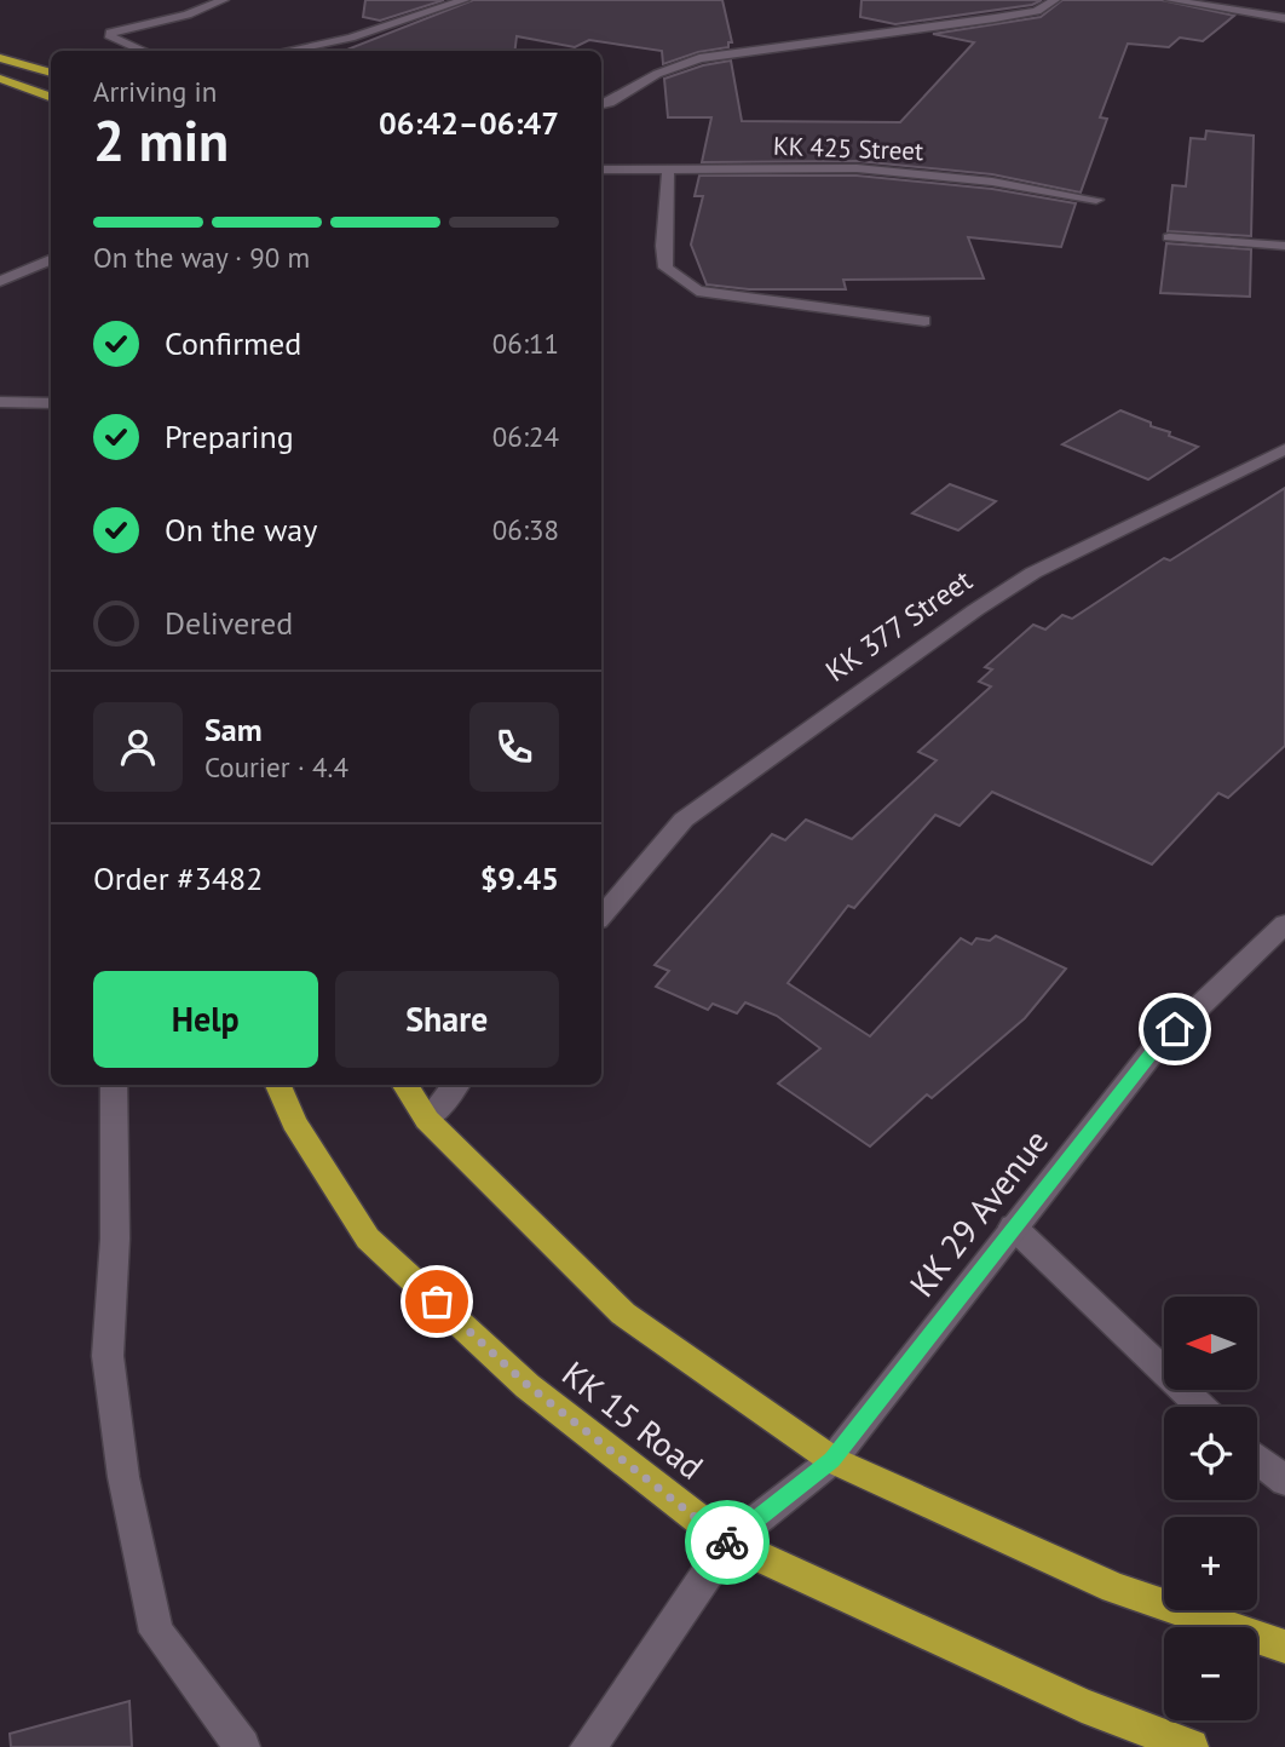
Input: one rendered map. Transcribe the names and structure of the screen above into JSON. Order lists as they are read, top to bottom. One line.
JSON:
{"streets":{"highway":["KK 15 Road"],"street":["KK 425 Street","KK 377 Street","KK 29 Avenue"]},"crossings":[["KK 29 Avenue","KK 15 Road"]],"north":"left","page":{"heading":["2 min","Arriving in","06:42–06:47"],"panel":["Sam","Courier · 4.4","Order #3482","$9.45"],"bar":"On the way · 90 m","list":[["Confirmed","06:11"],["Preparing","06:24"],["On the way","06:38"],"Delivered"],"buttons":["Help","Share"],"map_buttons":["+","−"]}}
